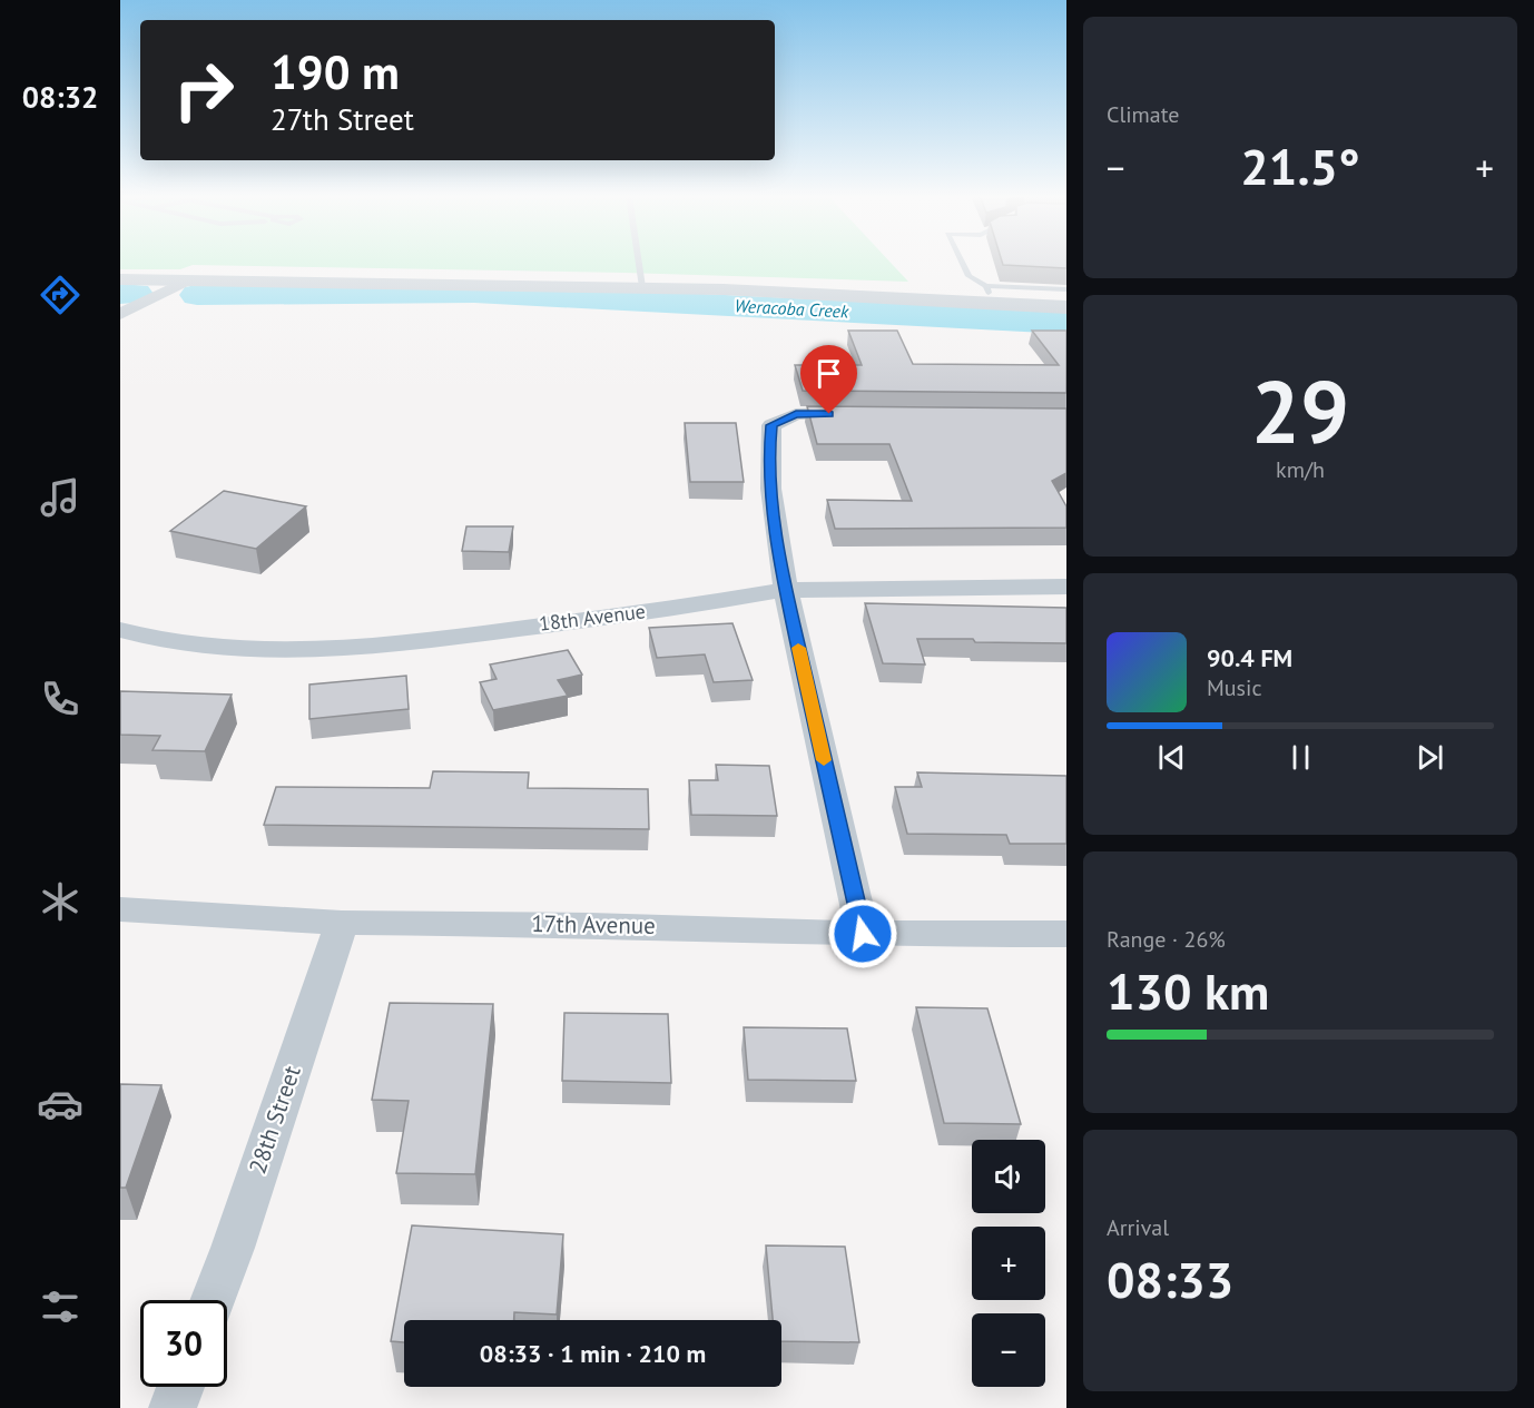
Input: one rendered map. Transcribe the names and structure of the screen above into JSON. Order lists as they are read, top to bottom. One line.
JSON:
{"streets":{"street":["18th Avenue","17th Avenue","28th Street"]},"crossings":[["17th Avenue","28th Street"]],"water":["Weracoba Creek"],"page":{"tabs":"08:32","tile":["Climate",["29","km/h"],["Range · 26%","130 km"],["Arrival","08:33"]],"turn":["190 m","27th Street"],"heat":["−","21.5°","+"],"song":["90.4 FM","Music"],"map_buttons":["+","−"],"limit":"30","trip":"08:33 · 1 min · 210 m"}}
